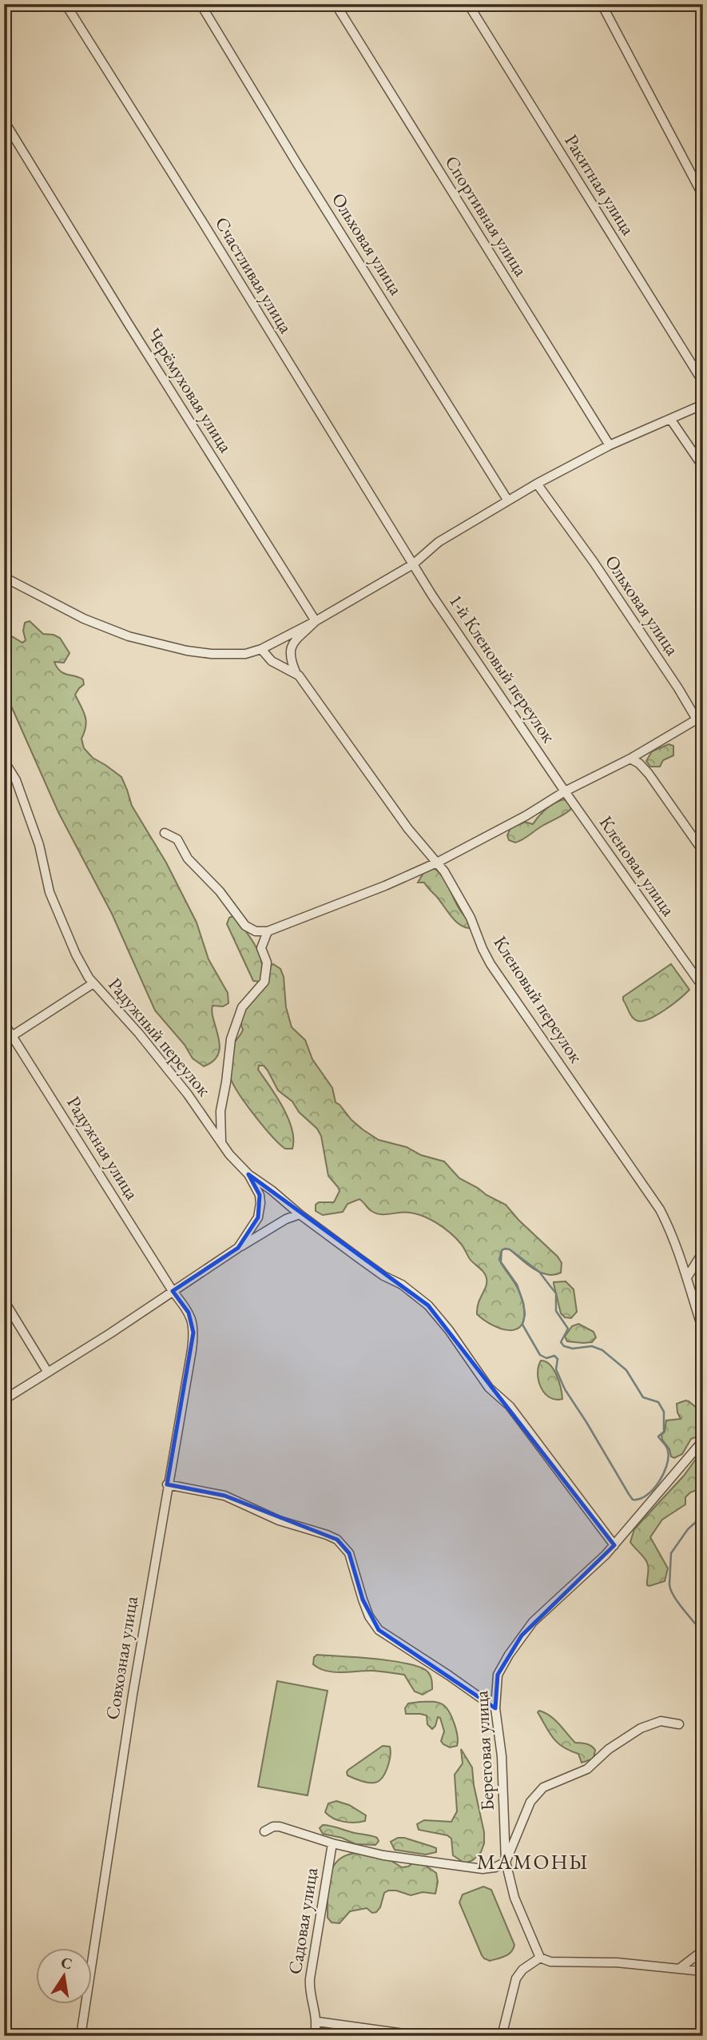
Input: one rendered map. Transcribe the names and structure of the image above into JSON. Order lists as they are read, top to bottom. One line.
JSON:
{"streets":{"street":["Ракитная улица","Спортивная улица","Ольховая улица","Счастливая улица","Черёмуховая улица","1-й Кленовый переулок","Кленовая улица","Кленовый переулок","Радужный переулок","Радужная улица","Совхозная улица","Береговая улица","Садовая улица"]},"crossings":[["Счастливая улица","1-й Кленовый переулок"],["1-й Кленовый переулок","Кленовая улица"],["Радужный переулок","Радужная улица"],["Радужный переулок","Совхозная улица"],["Радужная улица","Совхозная улица"]],"districts":["МАМОНЫ"],"north":"top"}
